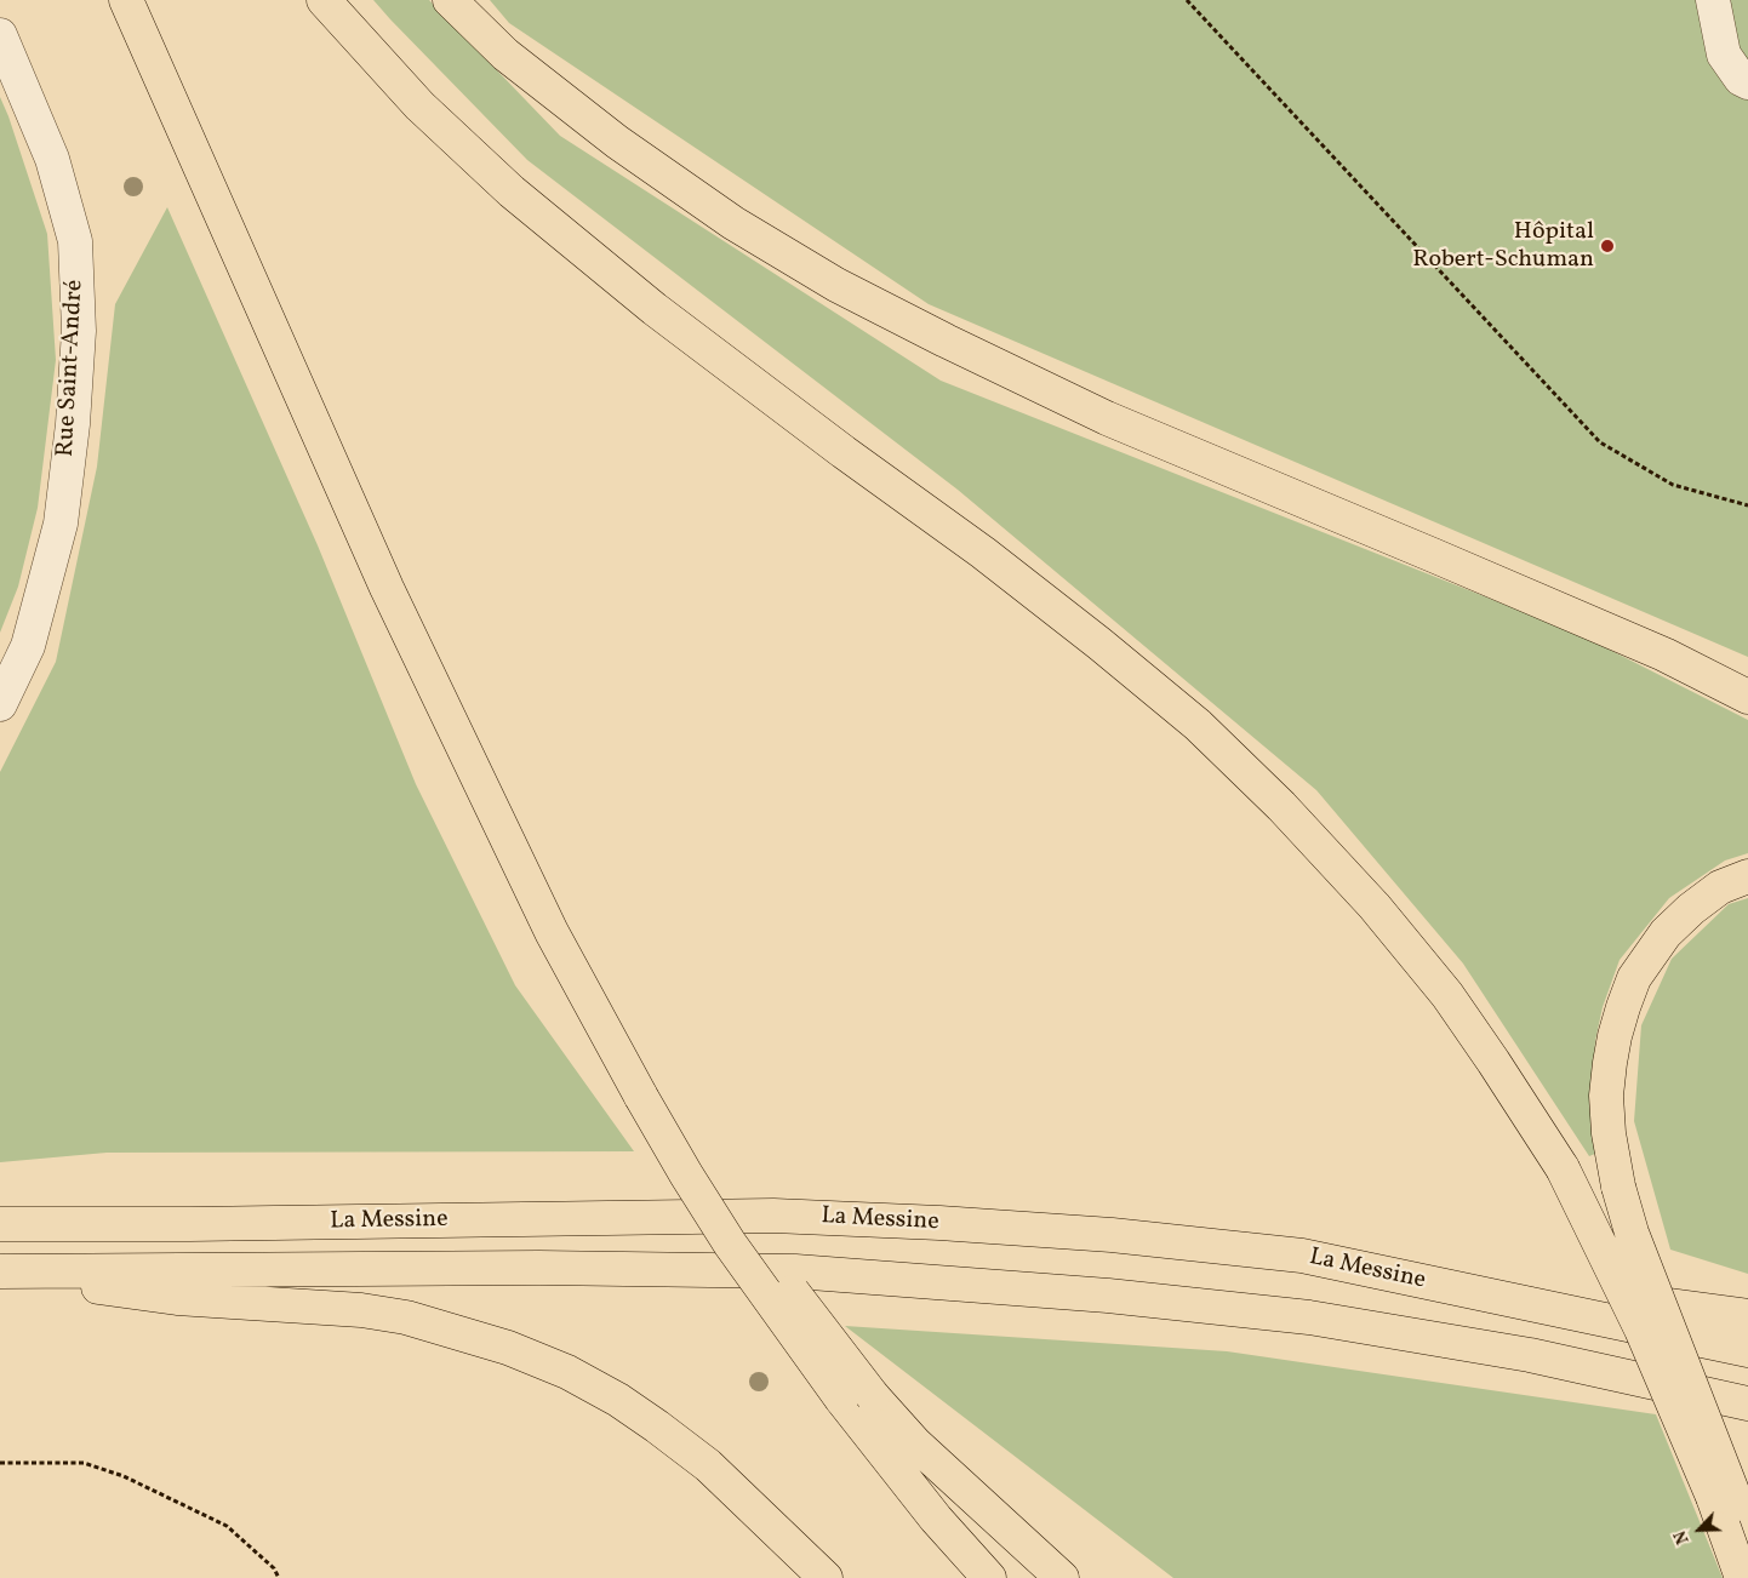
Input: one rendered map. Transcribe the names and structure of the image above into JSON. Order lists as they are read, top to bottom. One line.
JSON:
{"streets":{"highway":["La Messine"],"street":["Rue Saint-André"]},"places":["Hôpital Robert-Schuman"],"north":"bottom left"}
